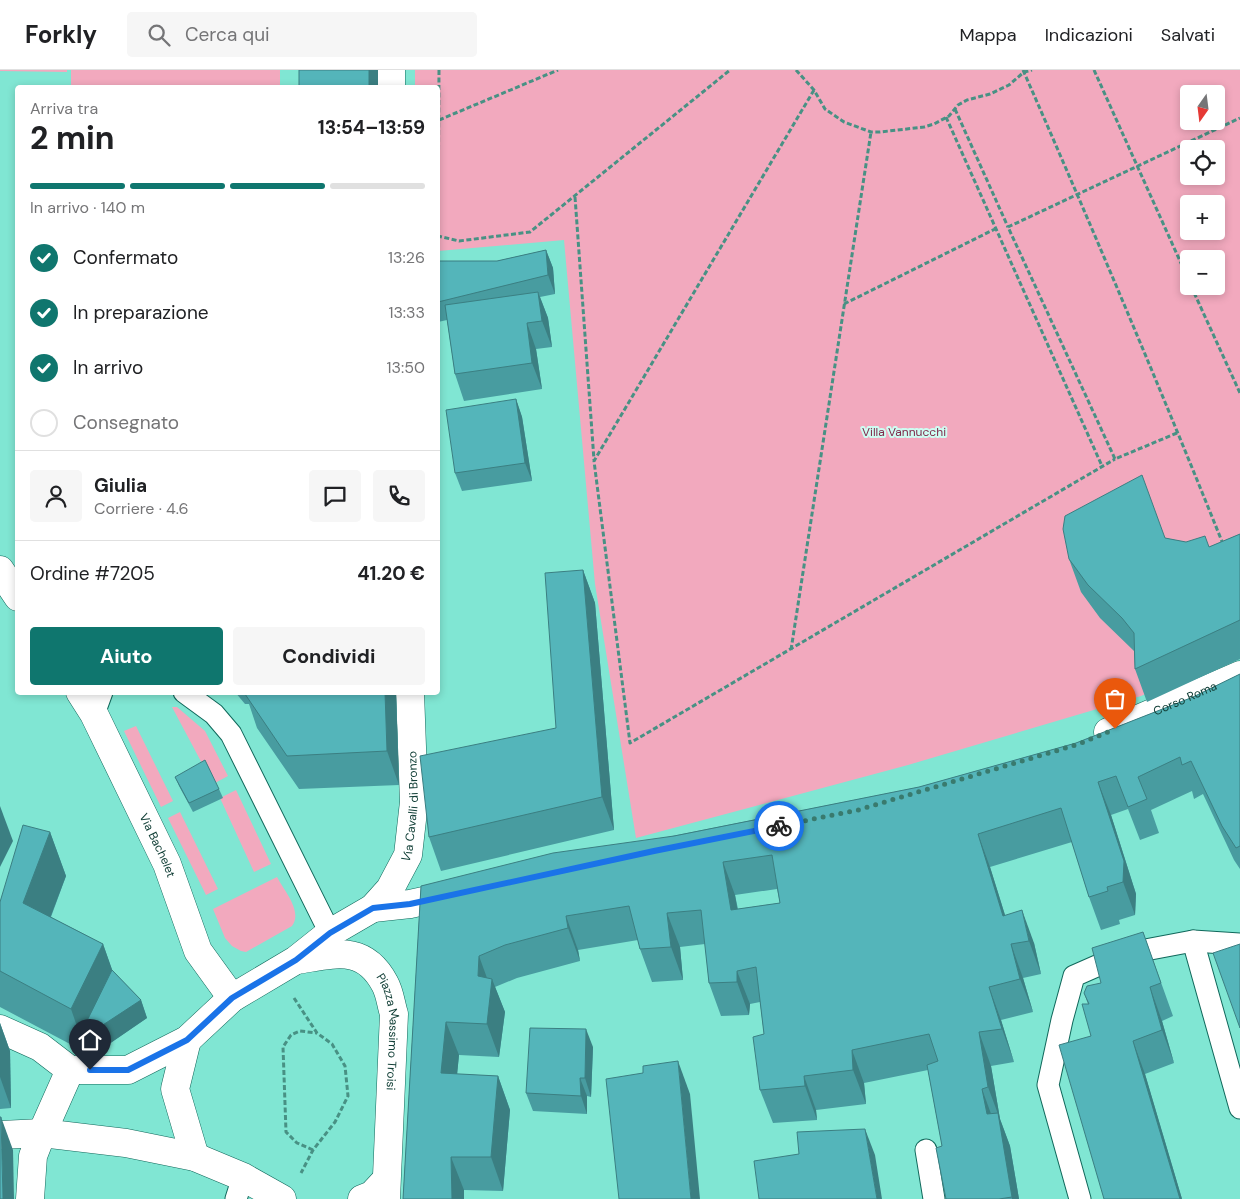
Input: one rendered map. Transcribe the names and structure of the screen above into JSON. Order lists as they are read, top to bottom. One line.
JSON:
{"streets":{"street":["Corso Roma","Via Cavalli di Bronzo","Via Bachelet","Piazza Massimo Troisi"]},"crossings":[["Via Cavalli di Bronzo","Piazza Massimo Troisi"],["Via Bachelet","Piazza Massimo Troisi"]],"parks":["Villa Vannucchi"],"north":"bottom","page":{"header":"Forkly","search":"Cerca qui","nav":["Mappa","Indicazioni","Salvati"],"map_buttons":["+","−"],"heading":["2 min","Arriva tra","13:54–13:59"],"panel":["Giulia","Corriere · 4.6","Ordine #7205","41.20 €"],"bar":"In arrivo · 140 m","list":[["Confermato","13:26"],["In preparazione","13:33"],["In arrivo","13:50"],"Consegnato"],"buttons":["Aiuto","Condividi"]}}
